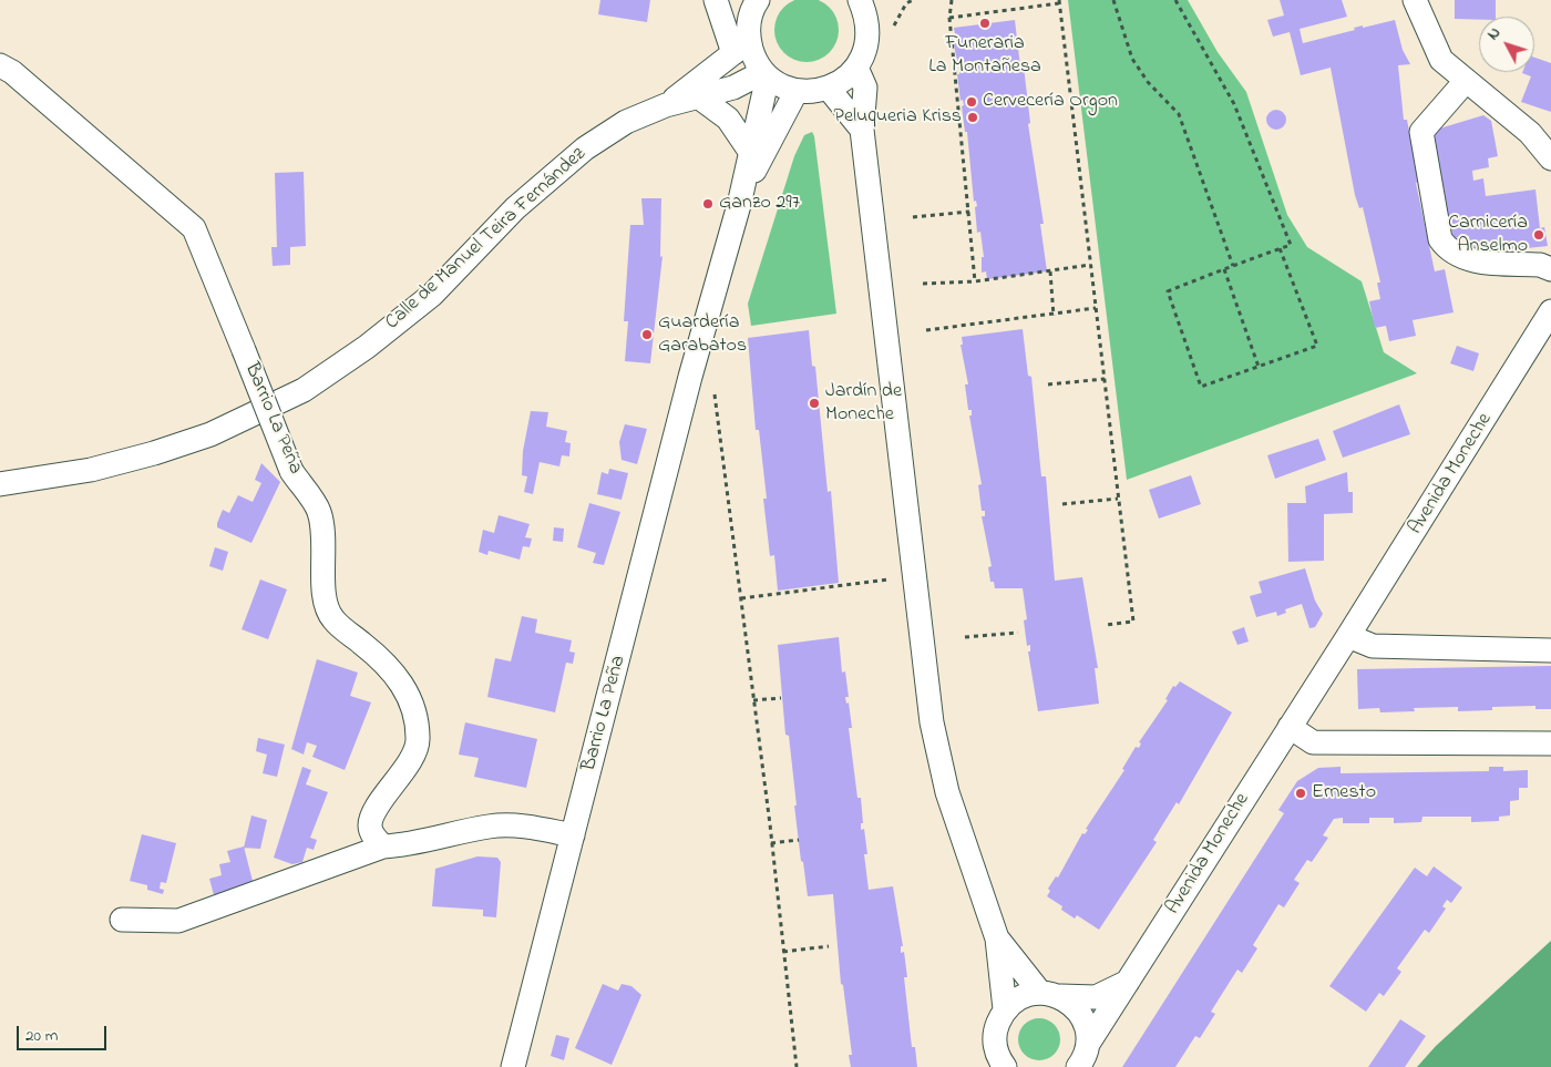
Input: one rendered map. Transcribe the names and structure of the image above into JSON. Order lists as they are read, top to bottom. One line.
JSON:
{"streets":{"street":["Calle de Manuel Teira Fernández","Barrio La Peña","Avenida Moneche"]},"crossings":[["Calle de Manuel Teira Fernández","Barrio La Peña"]],"places":["Funeraria La Montañesa","Cervecería Orgon","Peluqueria Kriss","Ganzo 297","Carnicería Anselmo","Guardería Garabatos","Jardín de Moneche","Ernesto"],"scale_bar":"20 m","north":"top left"}
